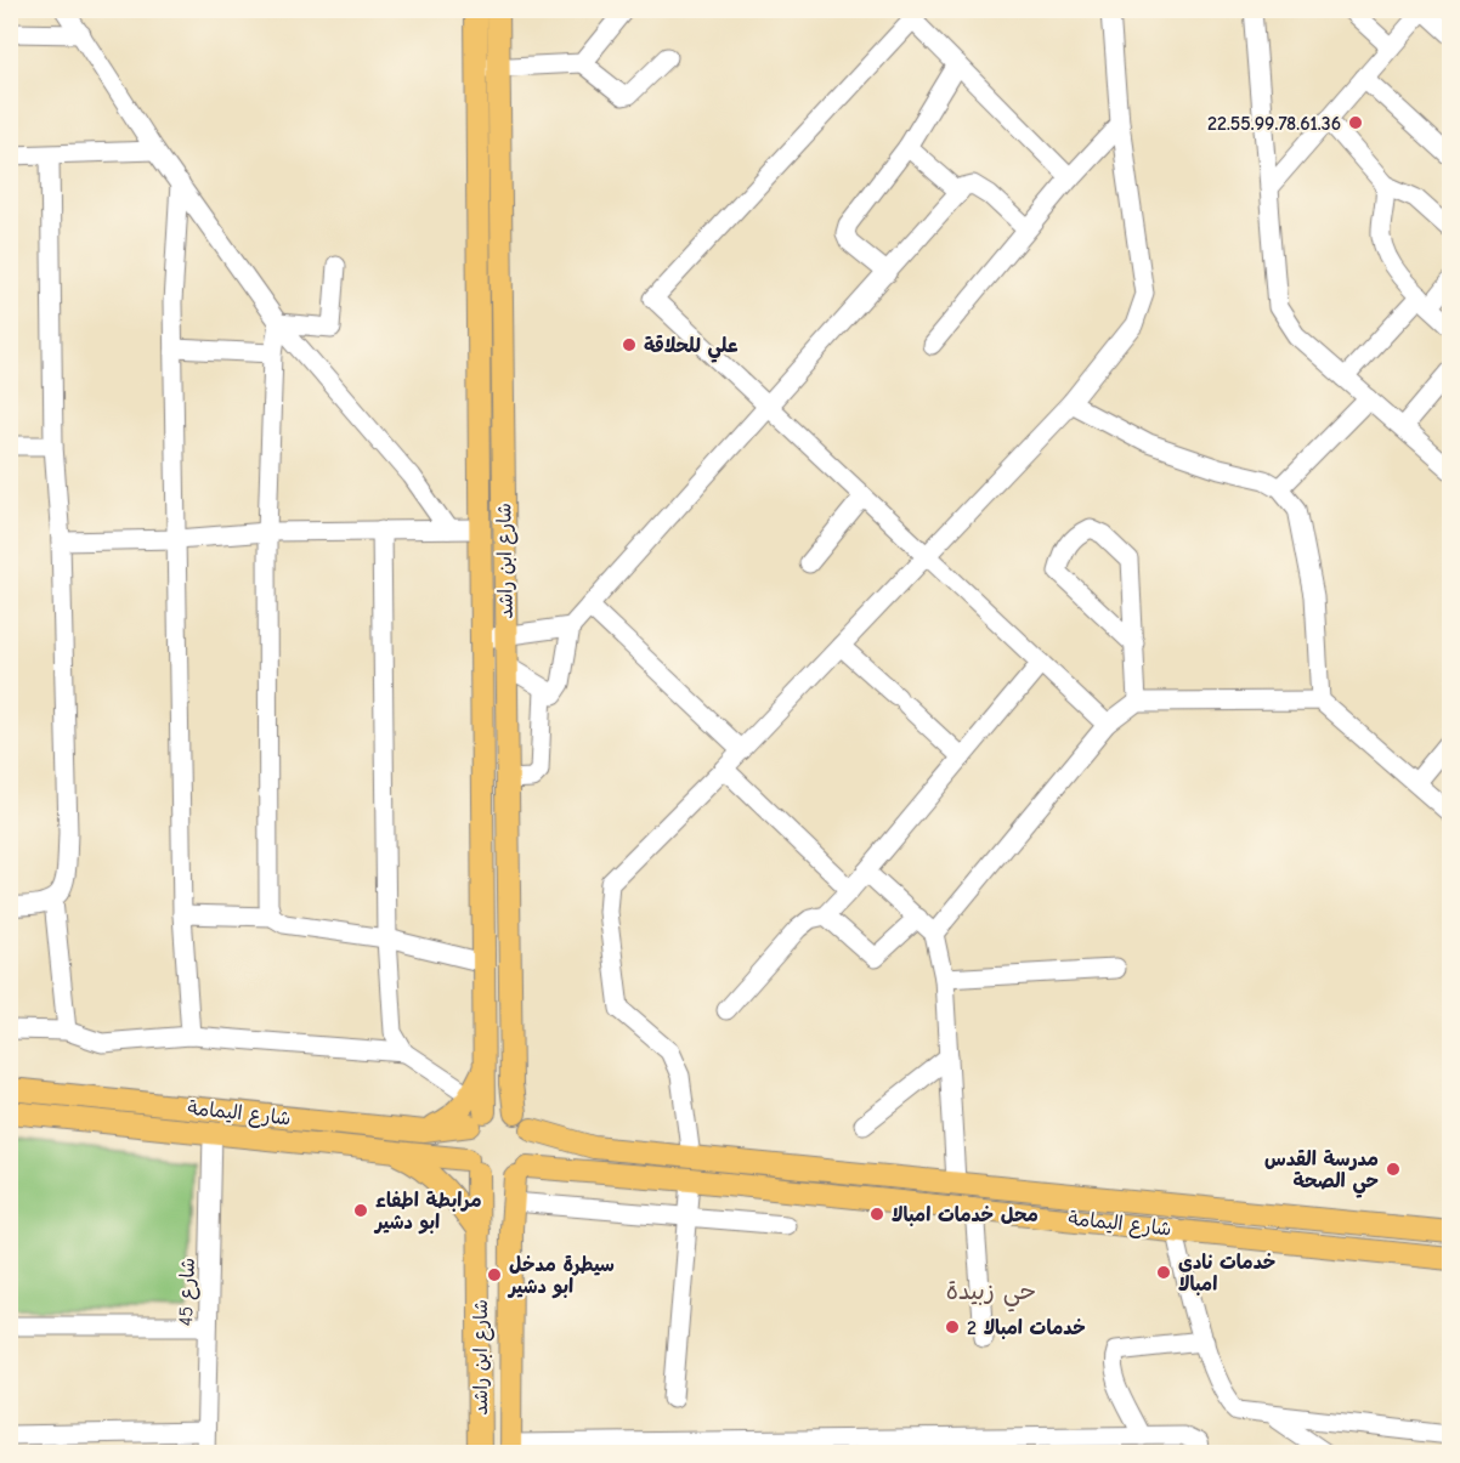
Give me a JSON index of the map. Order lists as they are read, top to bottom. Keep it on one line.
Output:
{"streets":{"main road":["شارع ابن راشد","شارع اليمامة"],"street":["شارع 45"]},"crossings":[["شارع ابن راشد","شارع اليمامة"],["شارع اليمامة","شارع 45"]],"districts":["حي زبيدة"],"places":["22.55.99.78.61.36","علي للحلاقة","مدرسة القدس حي الصحة","مرابطة اطفاء ابو دشير","محل خدمات امبالا","خدمات نادي امبالا","سيطرة مدخل ابو دشير","خدمات امبالا 2"]}
